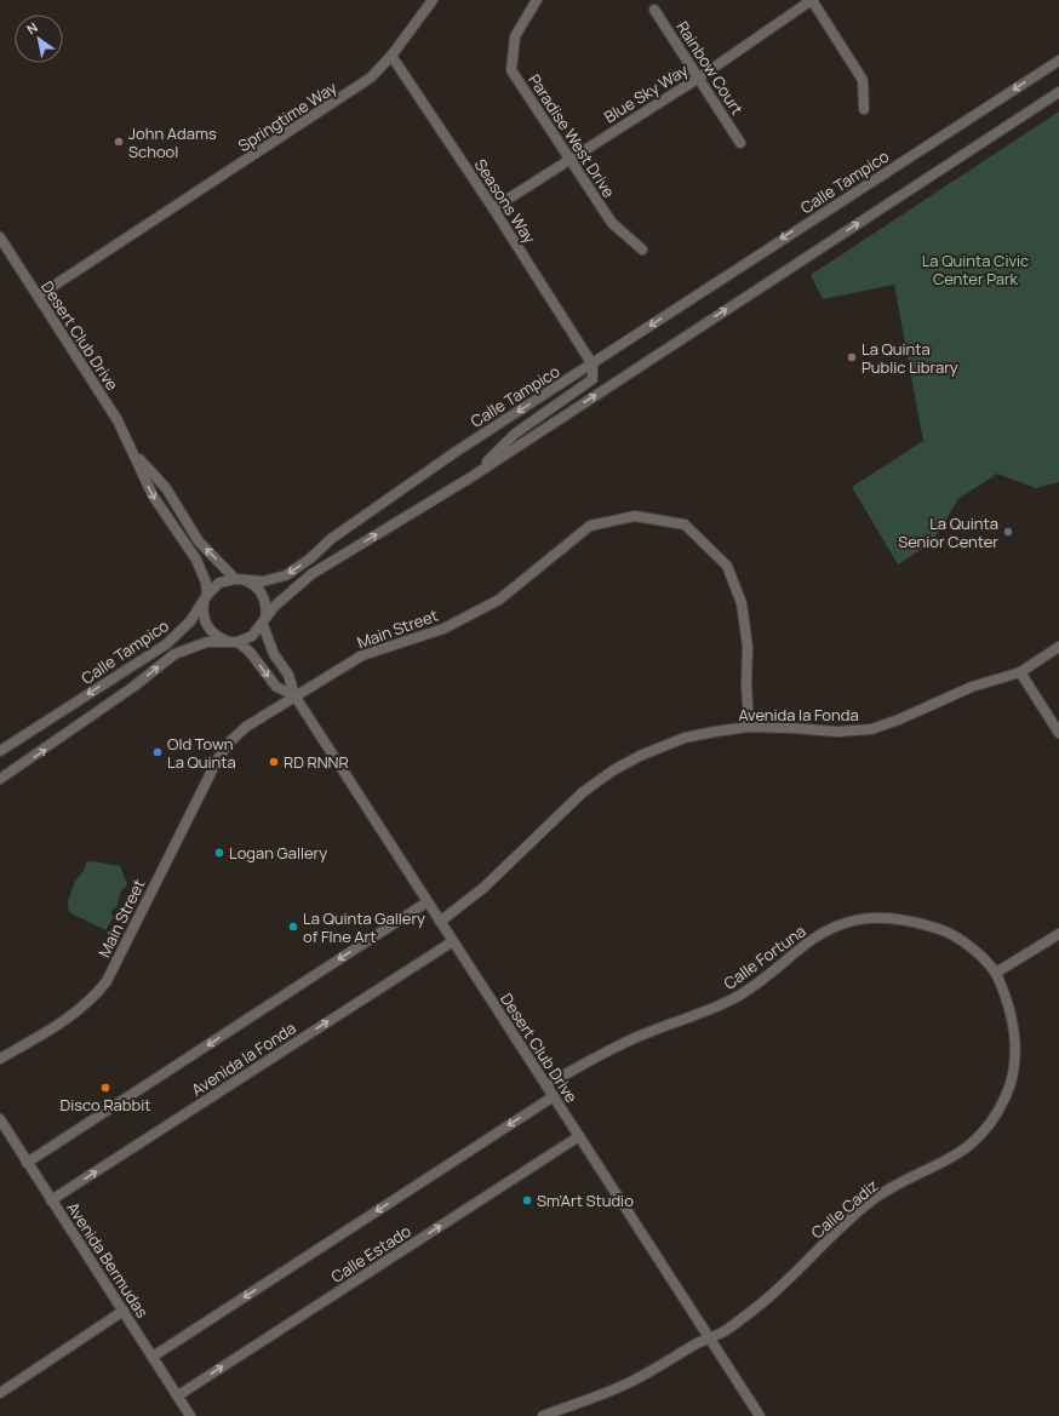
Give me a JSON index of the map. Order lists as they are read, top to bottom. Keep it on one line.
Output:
{"streets":{"street":["Rainbow Court","Blue Sky Way","Springtime Way","Paradise West Drive","Calle Tampico","Seasons Way","Desert Club Drive","Main Street","Avenida la Fonda","Calle Fortuna","Calle Cadiz","Calle Estado","Avenida Bermudas"]},"crossings":[["Rainbow Court","Blue Sky Way"],["Blue Sky Way","Paradise West Drive"],["Blue Sky Way","Seasons Way"],["Springtime Way","Seasons Way"],["Springtime Way","Desert Club Drive"],["Calle Tampico","Seasons Way"],["Calle Tampico","Desert Club Drive"],["Desert Club Drive","Main Street"],["Desert Club Drive","Avenida la Fonda"],["Desert Club Drive","Calle Fortuna"],["Desert Club Drive","Calle Cadiz"],["Desert Club Drive","Calle Estado"],["Main Street","Avenida la Fonda"],["Avenida la Fonda","Avenida Bermudas"],["Calle Fortuna","Calle Cadiz"],["Calle Estado","Avenida Bermudas"]],"parks":["La Quinta Civic Center Park"],"places":["John Adams School","La Quinta Public Library","La Quinta Senior Center","Old Town La Quinta","RD RNNR","Logan Gallery","La Quinta Gallery of FIne Art","Disco Rabbit","Sm'Art Studio"],"north":"top left"}
